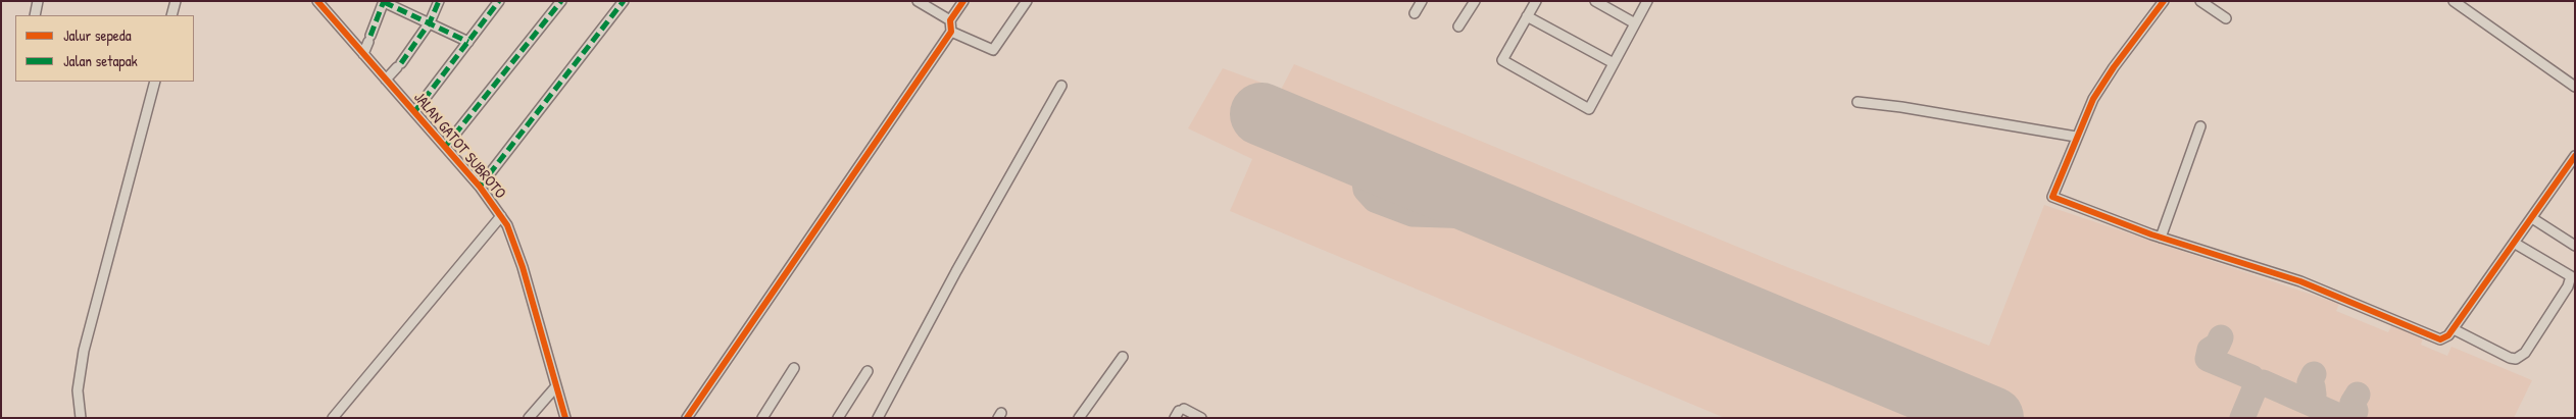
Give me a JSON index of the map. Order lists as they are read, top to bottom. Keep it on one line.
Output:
{"streets":{"street":["JALAN GATOT SUBROTO"]},"legend":["Jalur sepeda","Jalan setapak"]}
